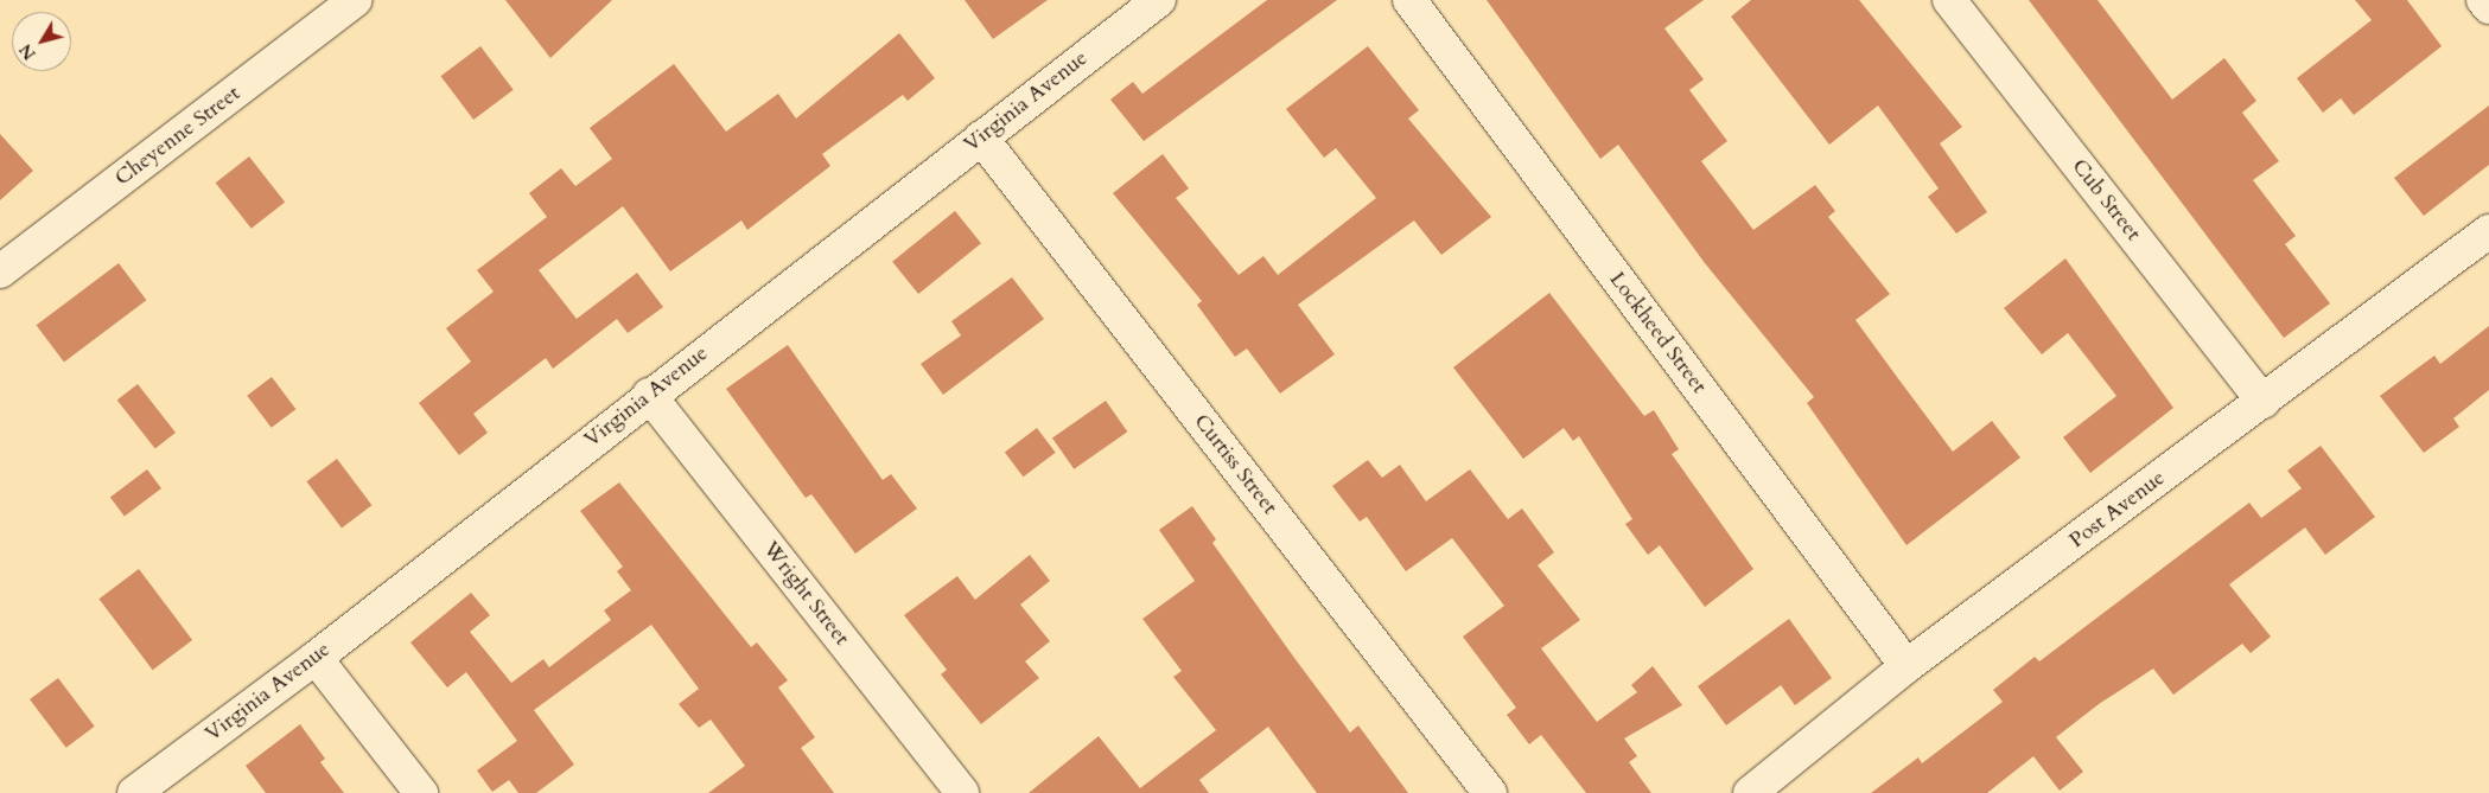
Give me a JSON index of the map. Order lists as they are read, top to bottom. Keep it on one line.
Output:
{"streets":{"street":["Virginia Avenue","Cheyenne Street","Cub Street","Lockheed Street","Curtiss Street","Post Avenue","Wright Street"]},"crossings":[["Virginia Avenue","Curtiss Street"],["Virginia Avenue","Wright Street"],["Cub Street","Post Avenue"],["Lockheed Street","Post Avenue"]],"north":"bottom left"}
